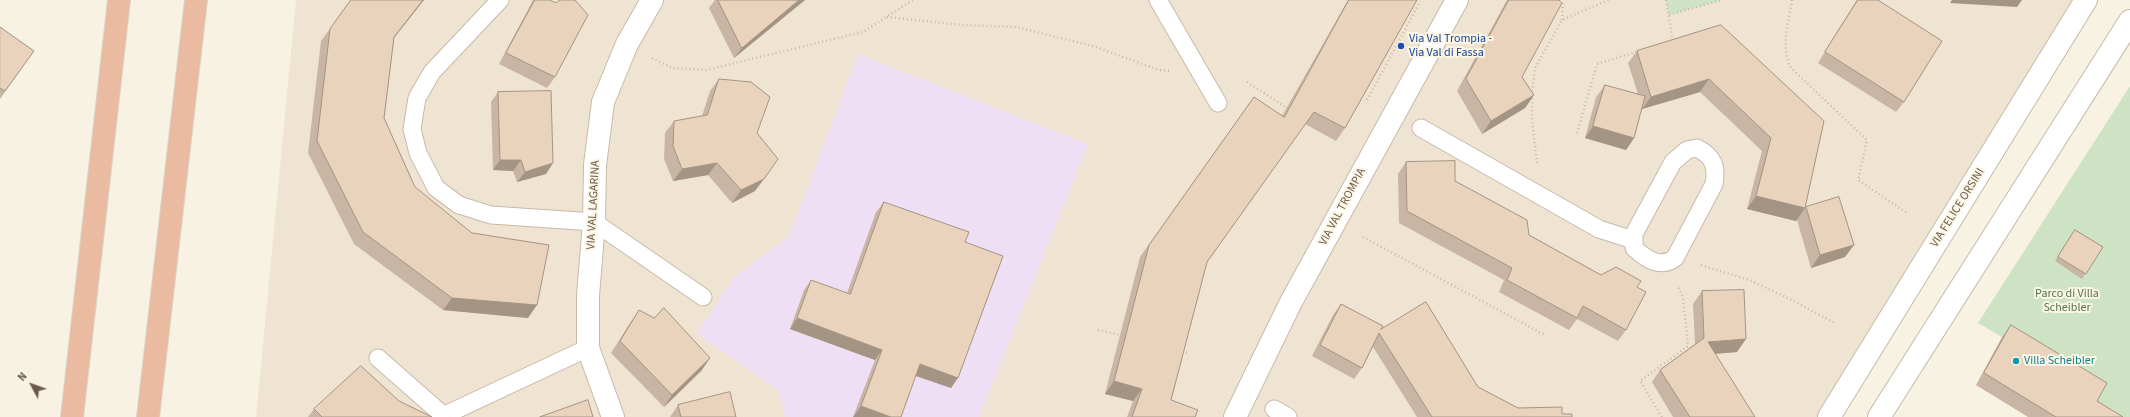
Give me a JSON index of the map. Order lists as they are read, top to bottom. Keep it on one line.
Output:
{"streets":{"street":["VIA VAL LAGARINA","VIA VAL TROMPIA","VIA FELICE ORSINI"]},"parks":["Parco di Villa Scheibler"],"places":["Via Val Trompia - Via Val di Fassa","Villa Scheibler"],"north":"top left"}
